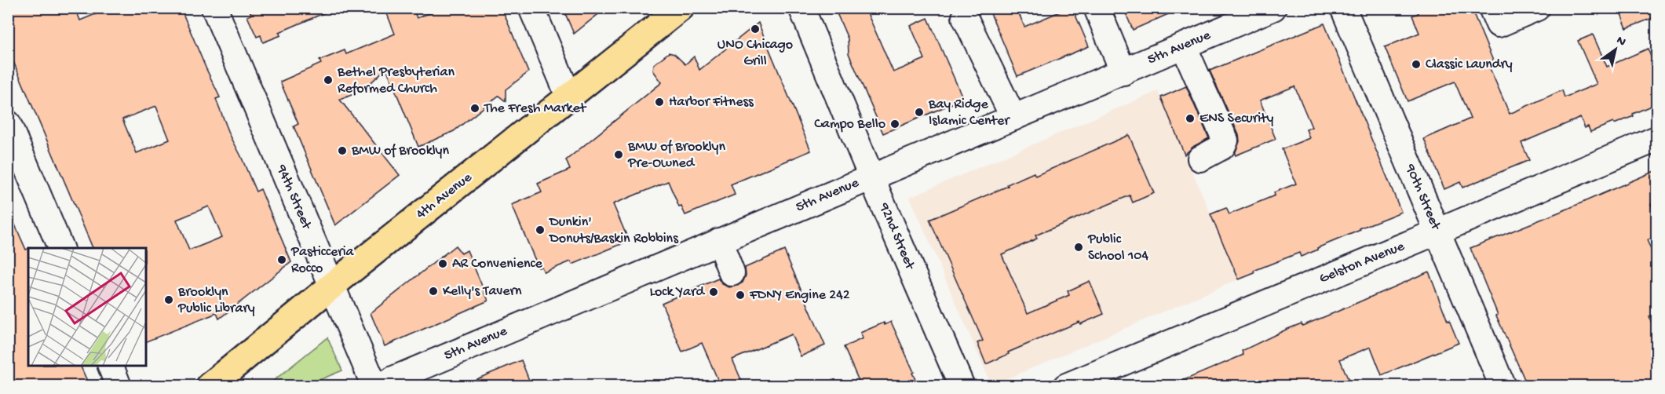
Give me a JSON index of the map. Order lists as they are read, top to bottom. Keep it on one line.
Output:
{"streets":{"main road":["4th Avenue"],"street":["5th Avenue","94th Street","90th Street","92nd Street","Gelston Avenue"]},"crossings":[["5th Avenue","92nd Street"],["4th Avenue","94th Street"],["90th Street","Gelston Avenue"]],"places":["UNO Chicago Grill","Classic Laundry","Bethel Presbyterian Reformed Church","Harbor Fitness","The Fresh Market","Bay Ridge Islamic Center","ENS Security","Campo Bello","BMW of Brooklyn","BMW of Brooklyn Pre-Owned","Dunkin' Donuts/Baskin Robbins","Public School 104","Pasticceria Rocco","AR Convenience","Kelly's Tavern","Lock Yard","FDNY Engine 242","Brooklyn Public Library"],"north":"top right"}
